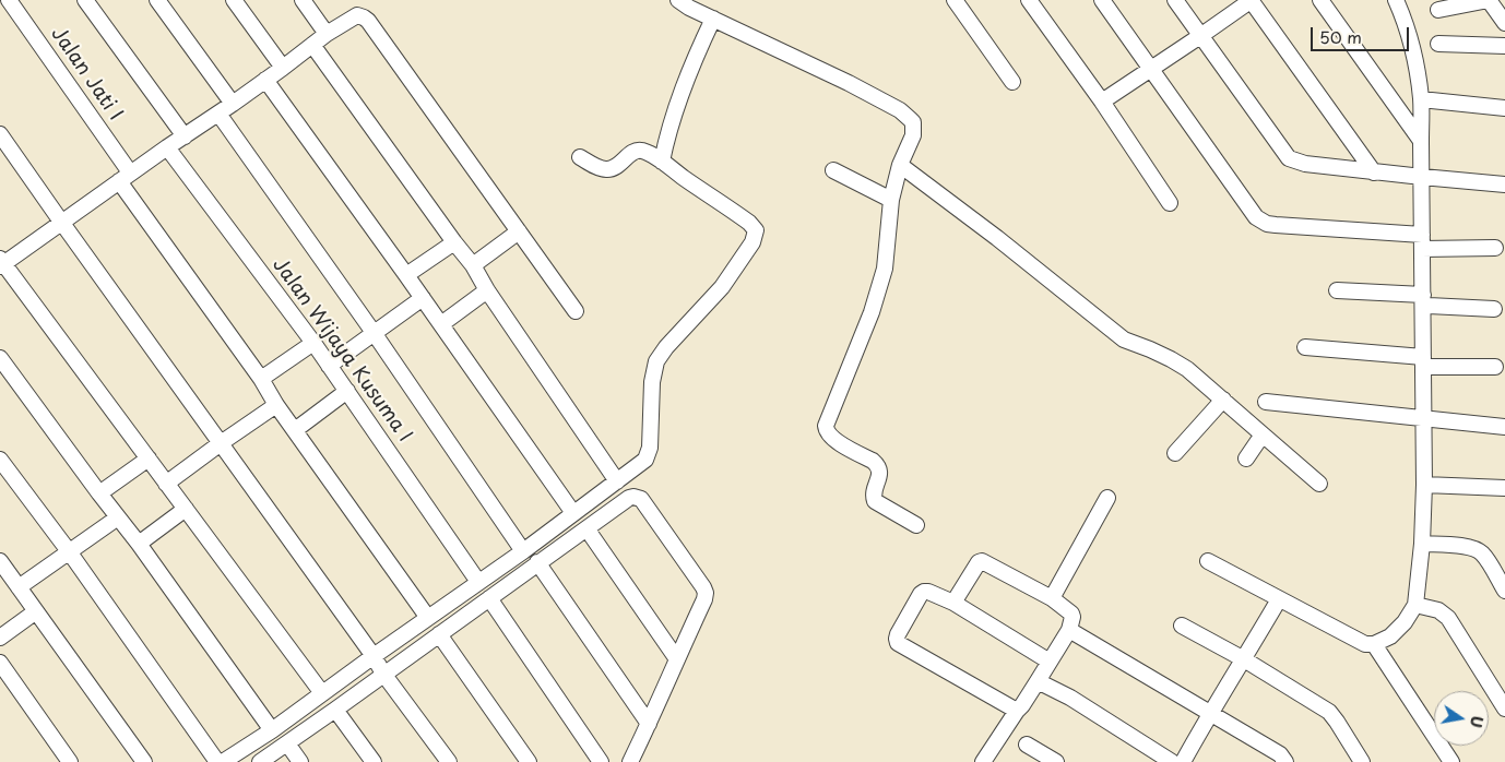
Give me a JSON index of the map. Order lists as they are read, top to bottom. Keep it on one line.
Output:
{"streets":{"street":["Jalan Jati I","Jalan Wijaya Kusuma I"]},"scale_bar":"50 m","north":"right"}
